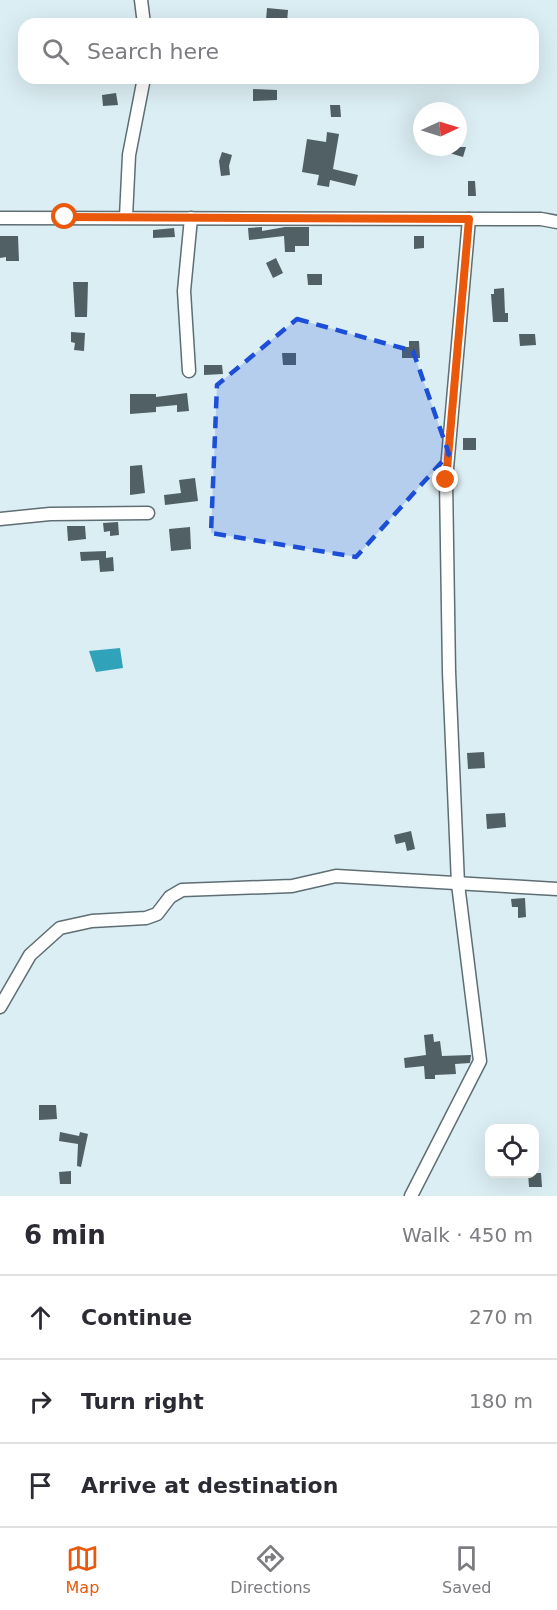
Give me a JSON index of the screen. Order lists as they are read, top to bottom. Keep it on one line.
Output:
{"north":"right","page":{"search":"Search here","heading":["6 min","Walk · 450 m"],"list":[["Continue","270 m"],["Turn right","180 m"],"Arrive at destination"],"nav":["Map","Directions","Saved"]}}
